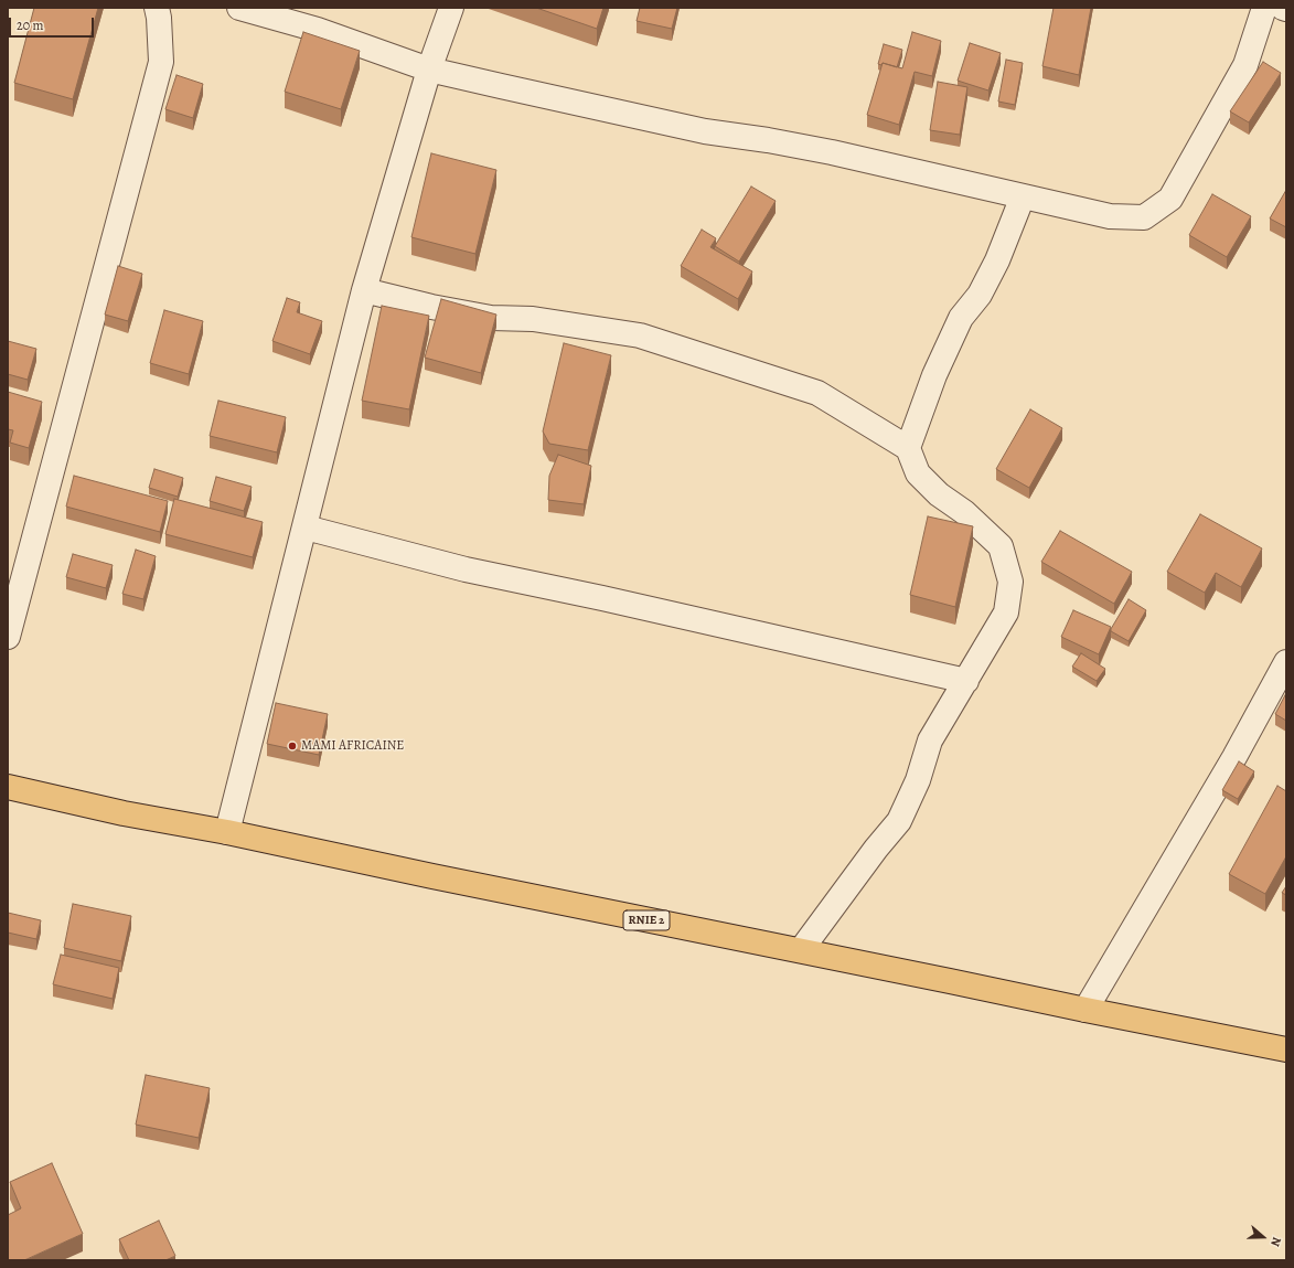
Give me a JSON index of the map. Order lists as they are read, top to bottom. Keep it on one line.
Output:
{"streets":{"main road":["RNIE 2"]},"places":["MAMI AFRICAINE"],"scale_bar":"20 m","north":"right"}
